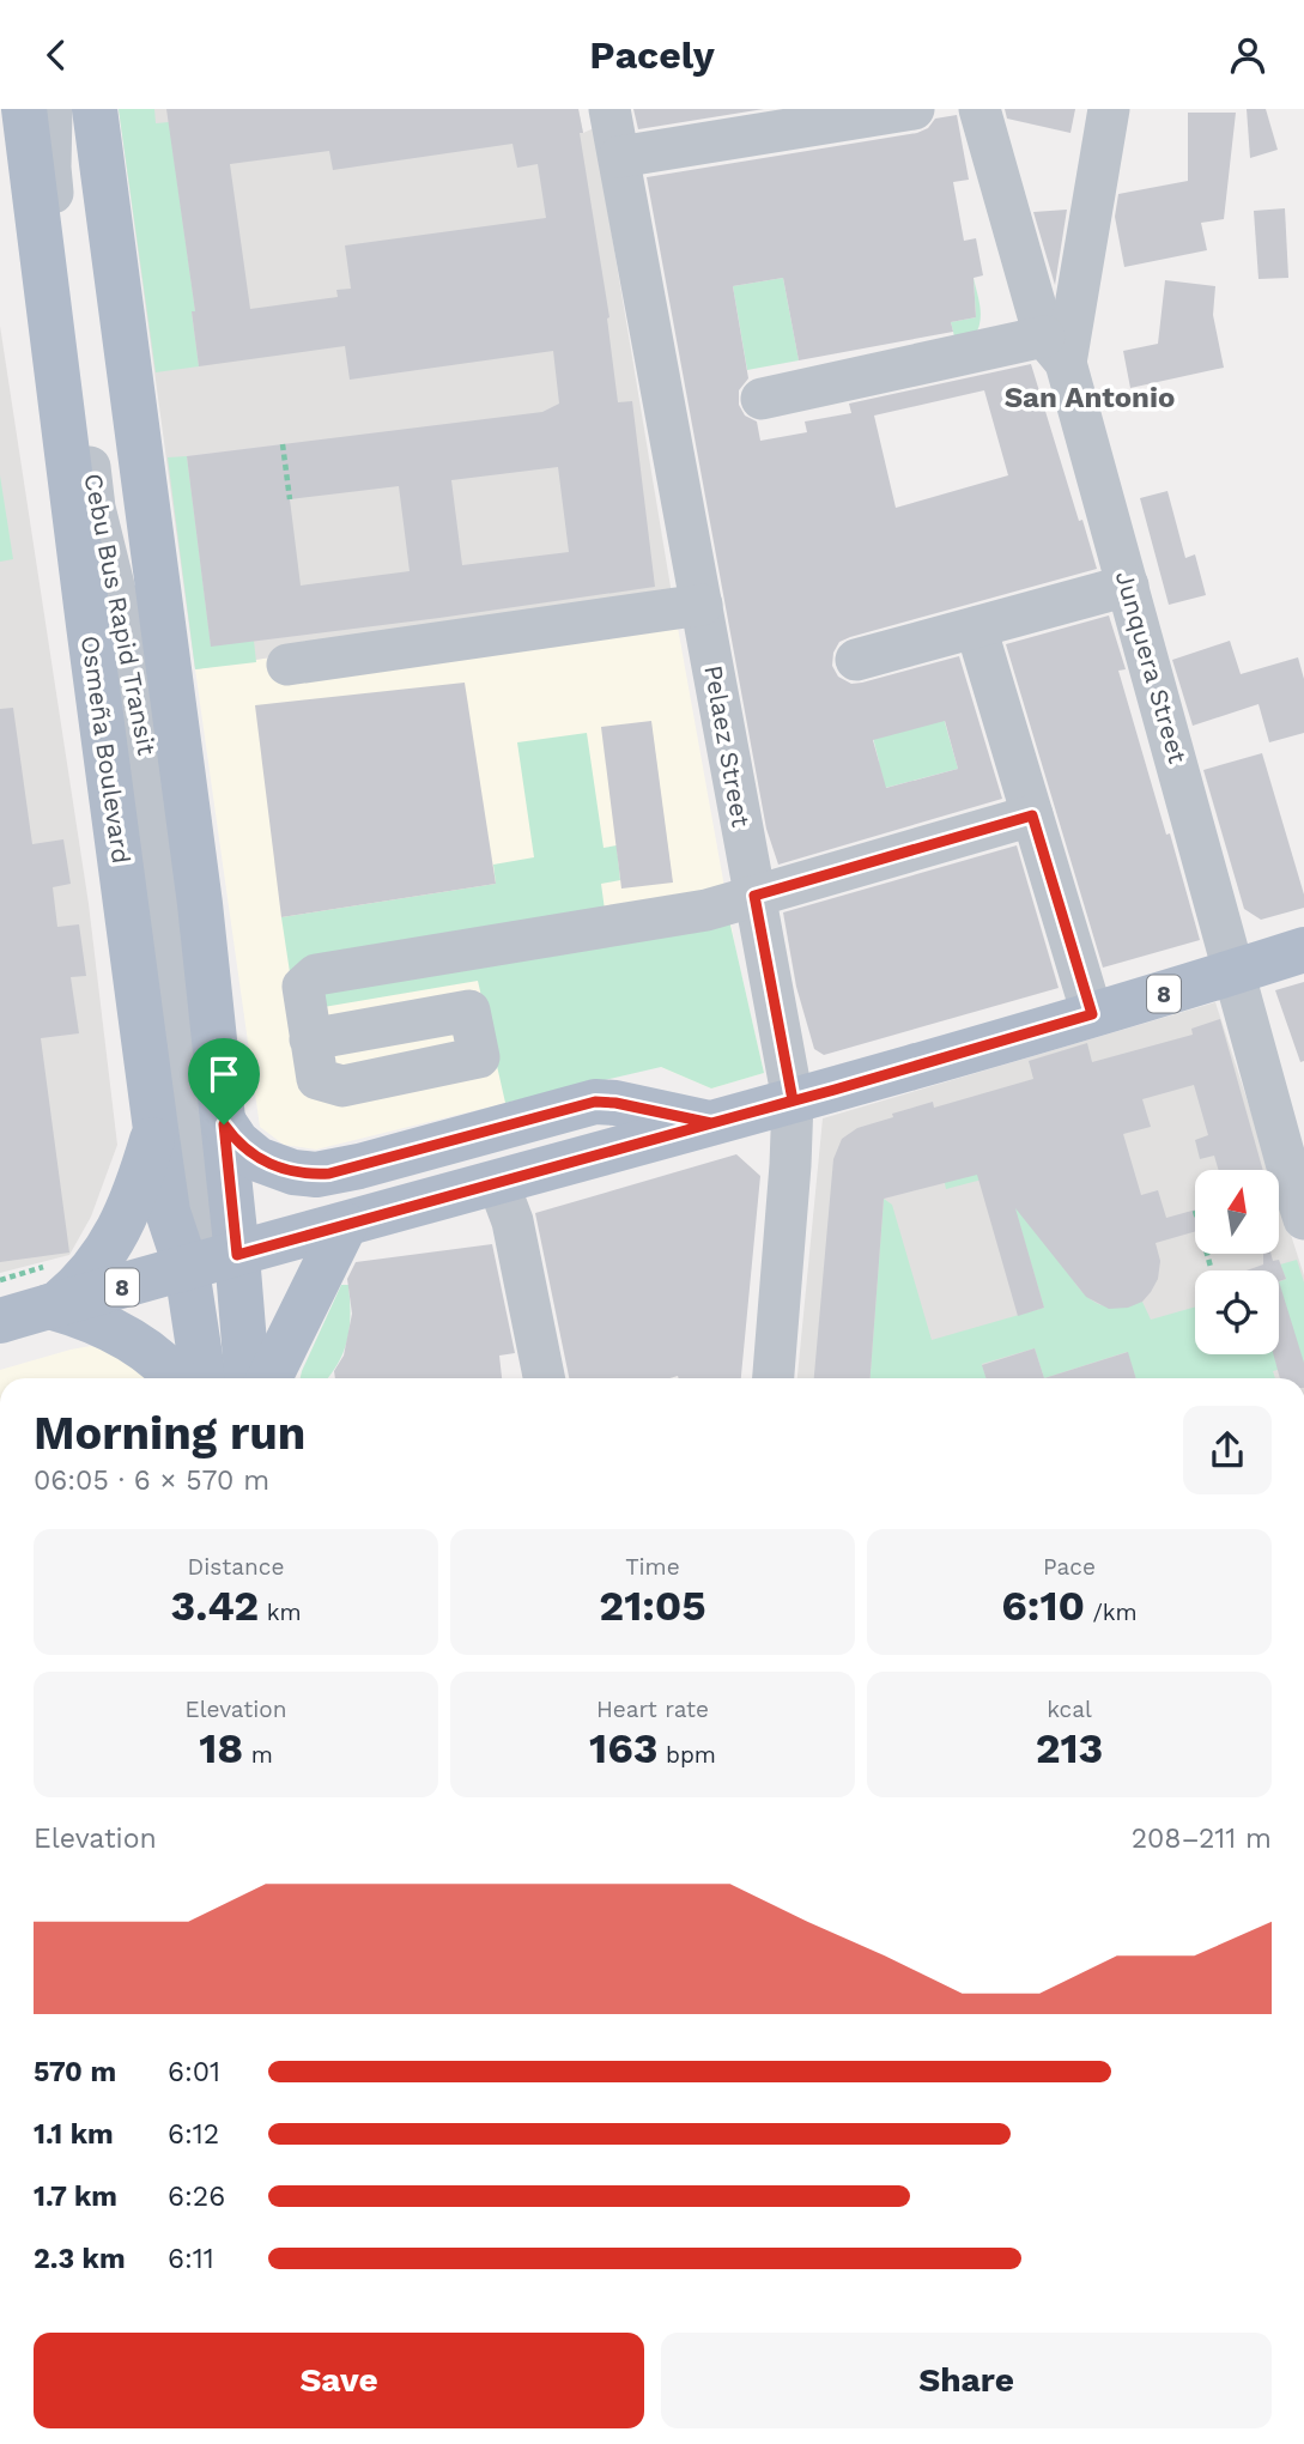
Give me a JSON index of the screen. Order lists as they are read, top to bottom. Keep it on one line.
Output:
{"streets":{"main road":["Osmeña Boulevard","8"],"street":["Cebu Bus Rapid Transit","Junquera Street","Pelaez Street"]},"crossings":[["Cebu Bus Rapid Transit","Osmeña Boulevard"],["Cebu Bus Rapid Transit","8"],["Junquera Street","8"],["Pelaez Street","8"],["Osmeña Boulevard","8"]],"districts":["San Antonio"],"north":"top","page":{"header":"Pacely","heading":["Morning run","06:05 · 6 × 570 m"],"stats":[["Distance","3.42 km"],["Time","21:05"],["Pace","6:10 /km"],["Elevation","18 m"],["Heart rate","163 bpm"],["kcal","213"]],"chart":["Elevation","208–211 m"],"list":[{"name":"570 m","note":"6:01"},{"name":"1.1 km","note":"6:12"},{"name":"1.7 km","note":"6:26"},{"name":"2.3 km","note":"6:11"}],"buttons":["Save","Share"]}}
